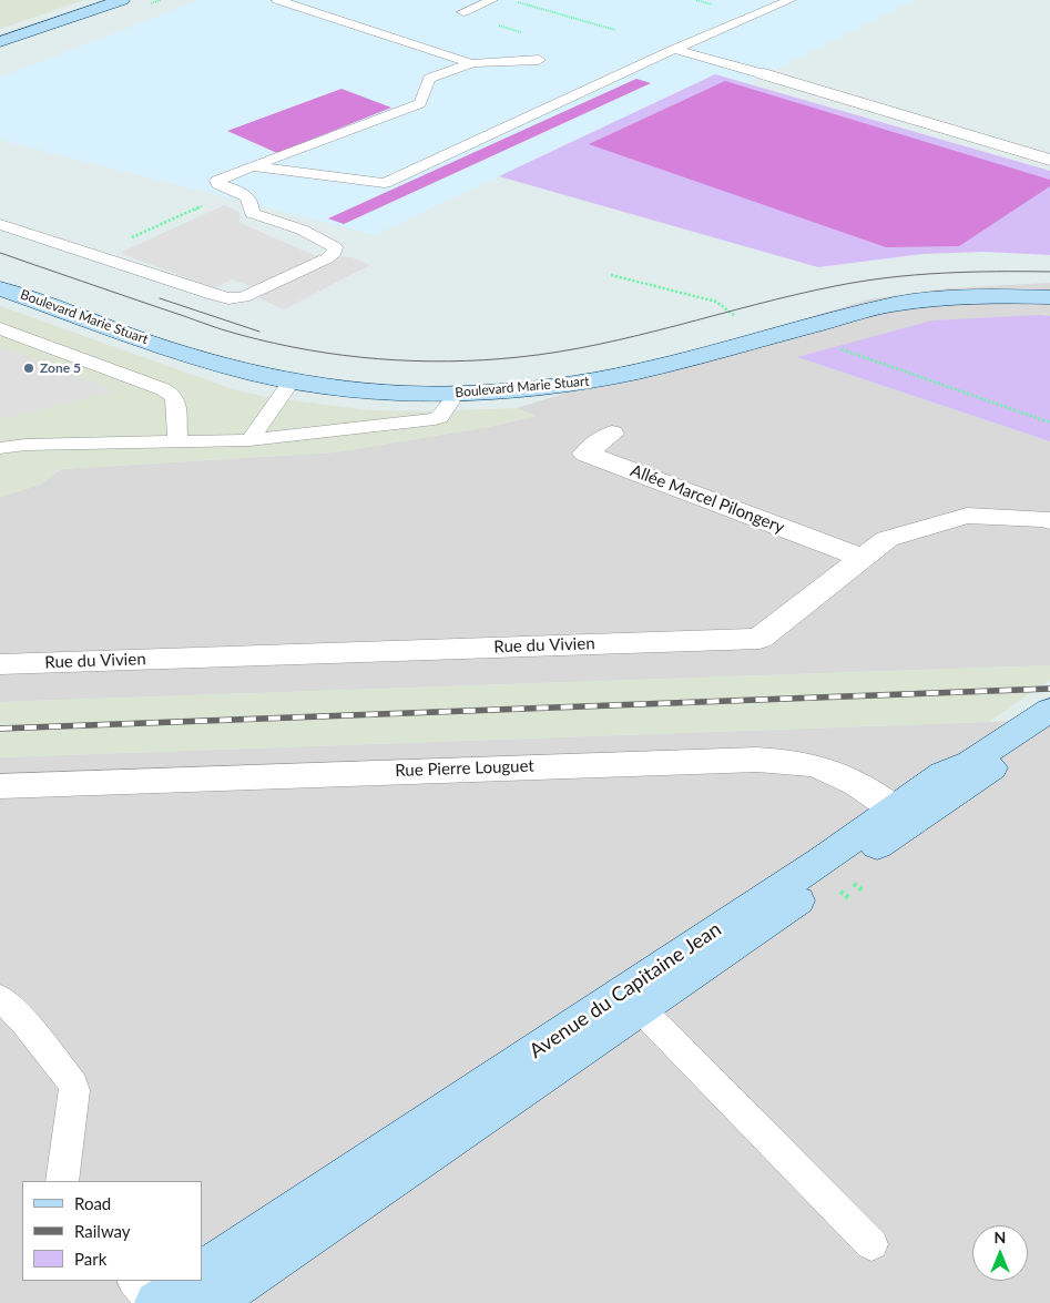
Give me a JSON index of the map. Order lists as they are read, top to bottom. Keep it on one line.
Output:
{"streets":{"main road":["Boulevard Marie Stuart","Avenue du Capitaine Jean"],"street":["Allée Marcel Pilongery","Rue du Vivien","Rue Pierre Louguet"]},"crossings":[["Allée Marcel Pilongery","Rue du Vivien"],["Rue Pierre Louguet","Avenue du Capitaine Jean"]],"places":["Zone 5"],"legend":["Road","Railway","Park"],"north":"top"}
